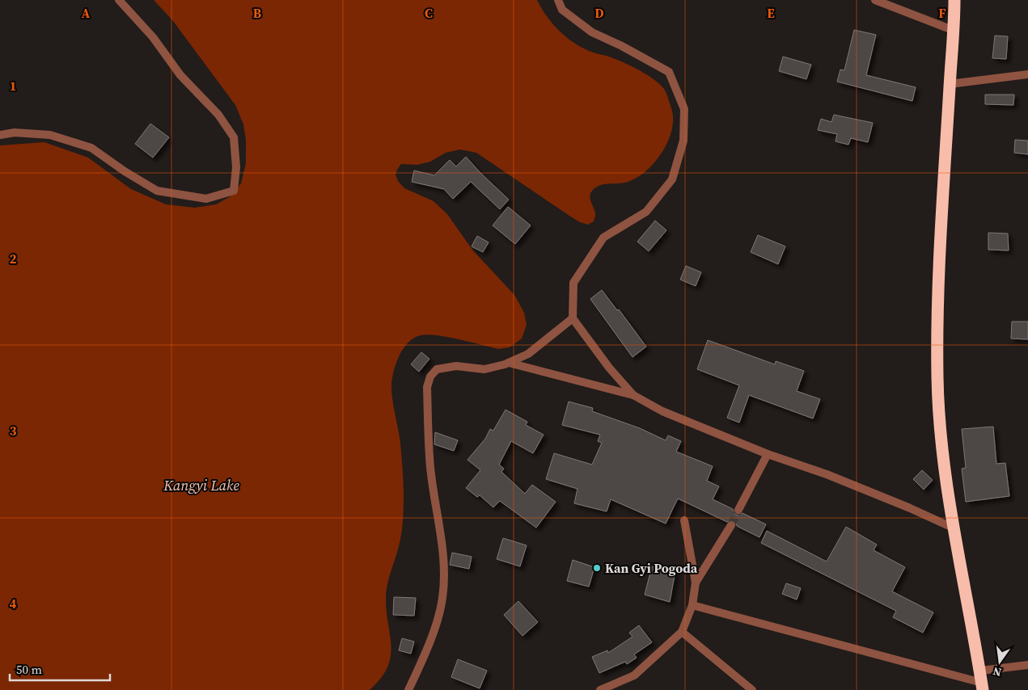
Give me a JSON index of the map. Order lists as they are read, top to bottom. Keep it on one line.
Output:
{"water":["Kangyi Lake"],"places":["Kan Gyi Pogoda"],"scale_bar":"50 m","north":"bottom","grid":{"columns":["A","B","C","D","E","F"],"rows":["1","2","3","4"]}}
